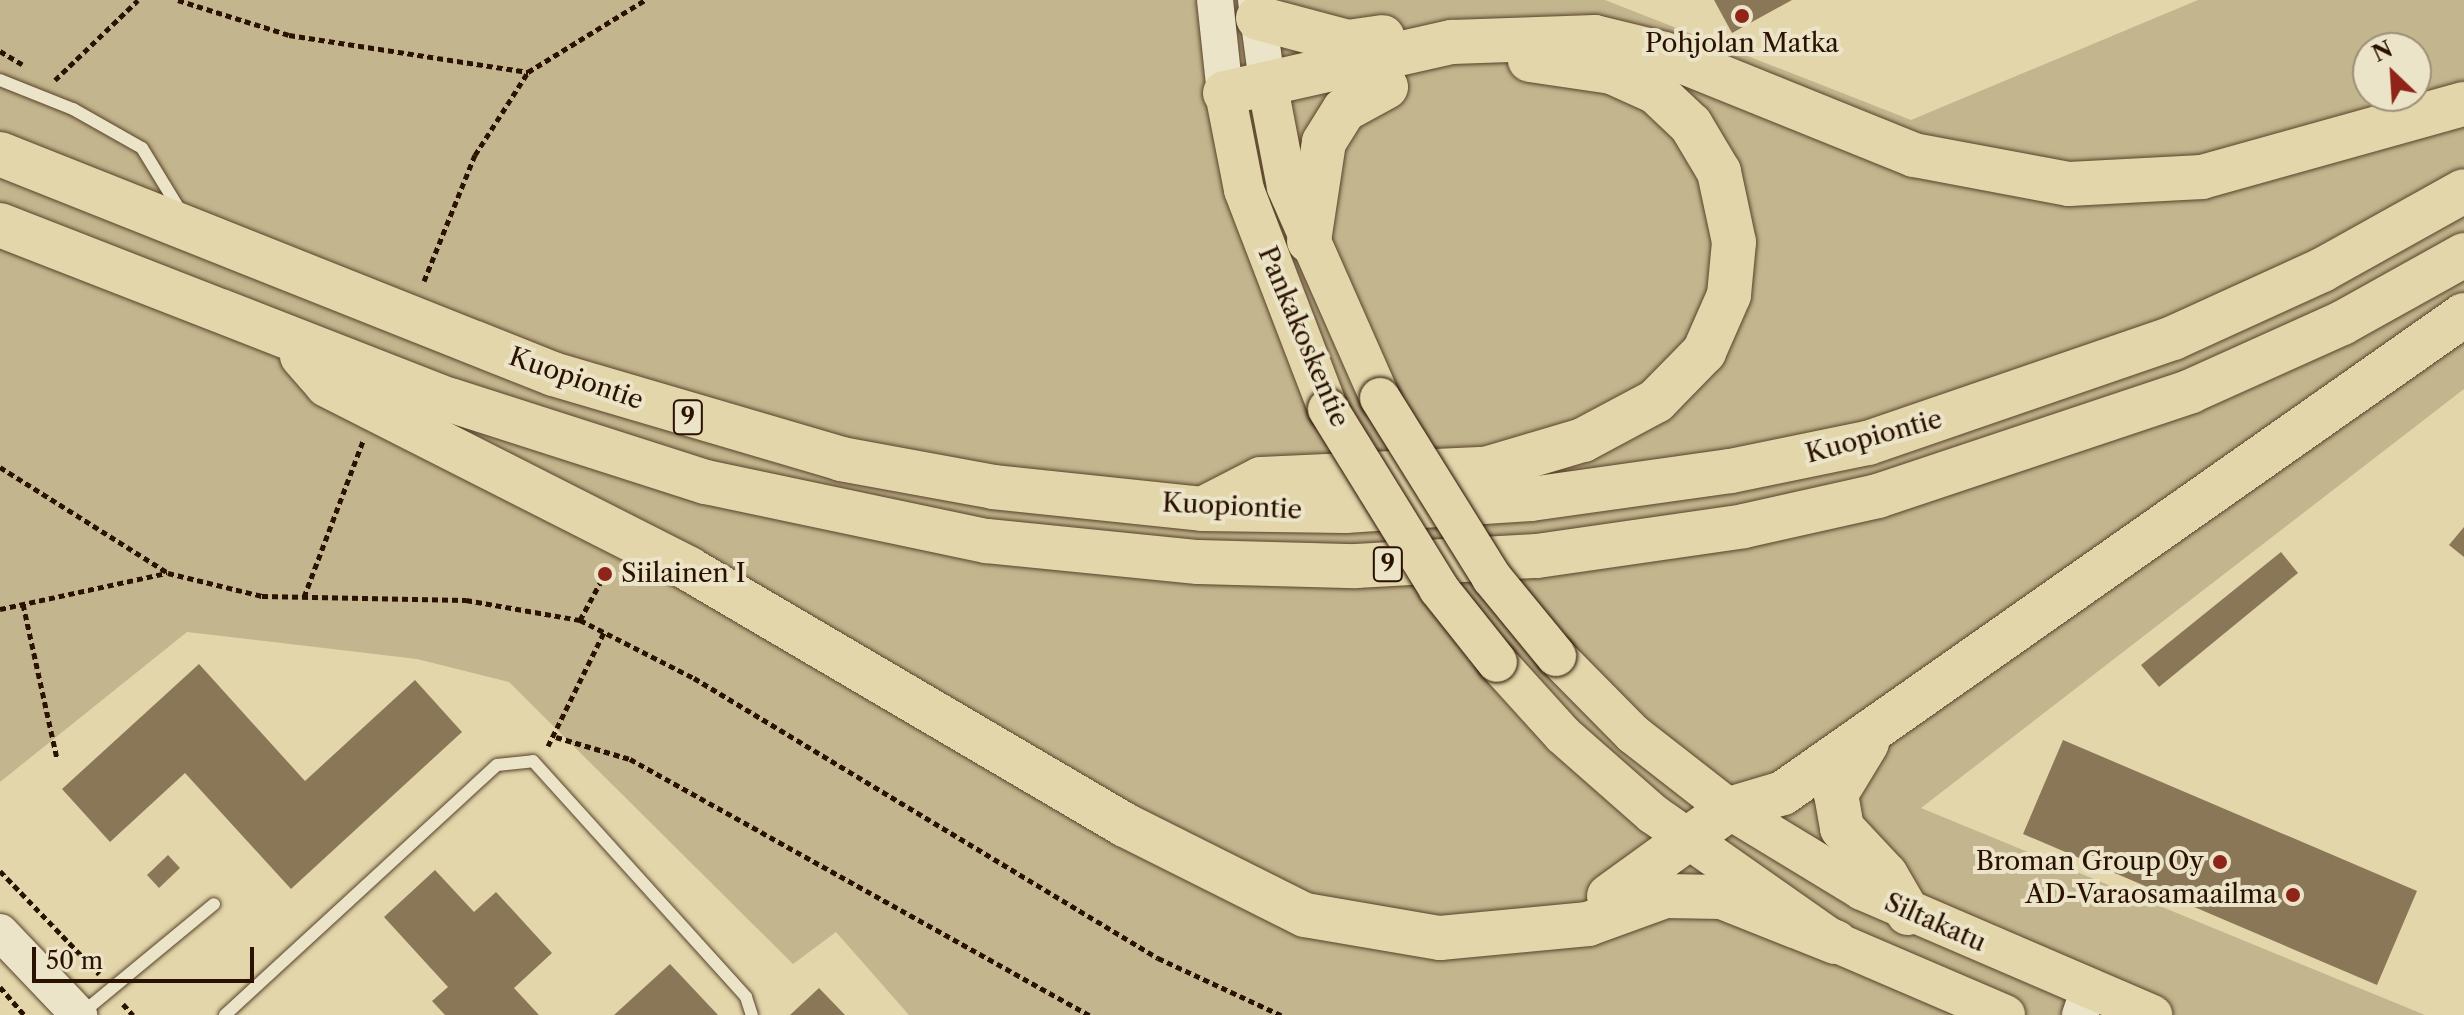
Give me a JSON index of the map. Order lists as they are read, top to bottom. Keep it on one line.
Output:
{"streets":{"highway":["Kuopiontie","9"],"main road":["Pankakoskentie","Siltakatu"]},"crossings":[["Pankakoskentie","Siltakatu"]],"places":["Pohjolan Matka","Siilainen I","Broman Group Oy","AD-Varaosamaailma"],"scale_bar":"50 m","north":"top left"}
